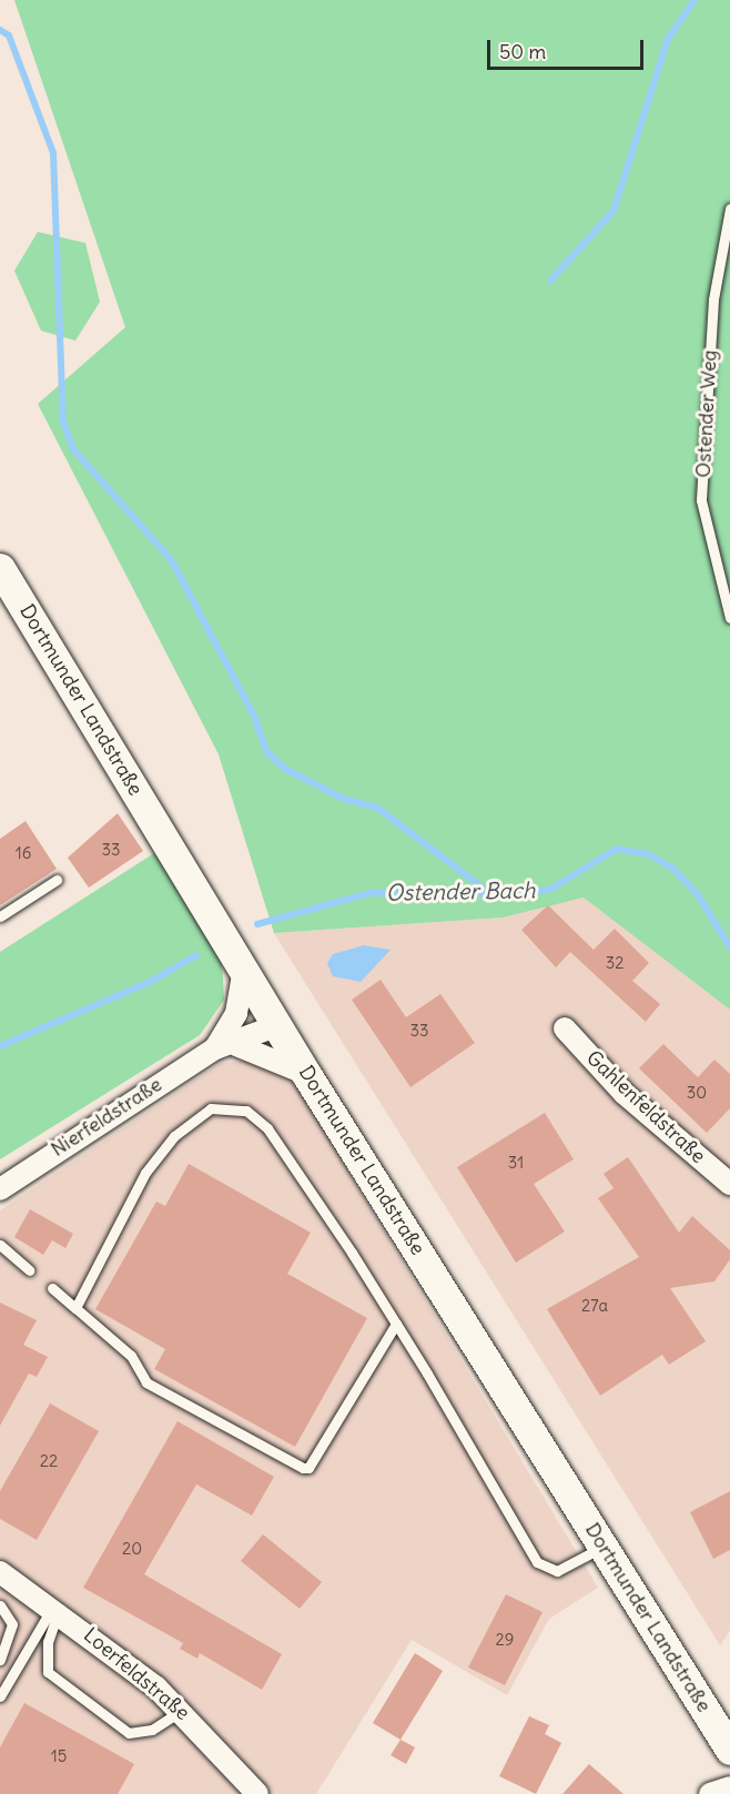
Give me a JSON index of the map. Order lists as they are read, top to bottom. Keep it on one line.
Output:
{"streets":{"main road":["Dortmunder Landstraße"],"street":["Gahlenfeldstraße","Nierfeldstraße","Loerfeldstraße"],"lane":["Ostender Weg"]},"crossings":[["Dortmunder Landstraße","Nierfeldstraße"]],"water":["Ostender Bach"],"house_numbers":["33","16","32","33","30","31","27a","22","20","29","15"],"scale_bar":"50 m"}
